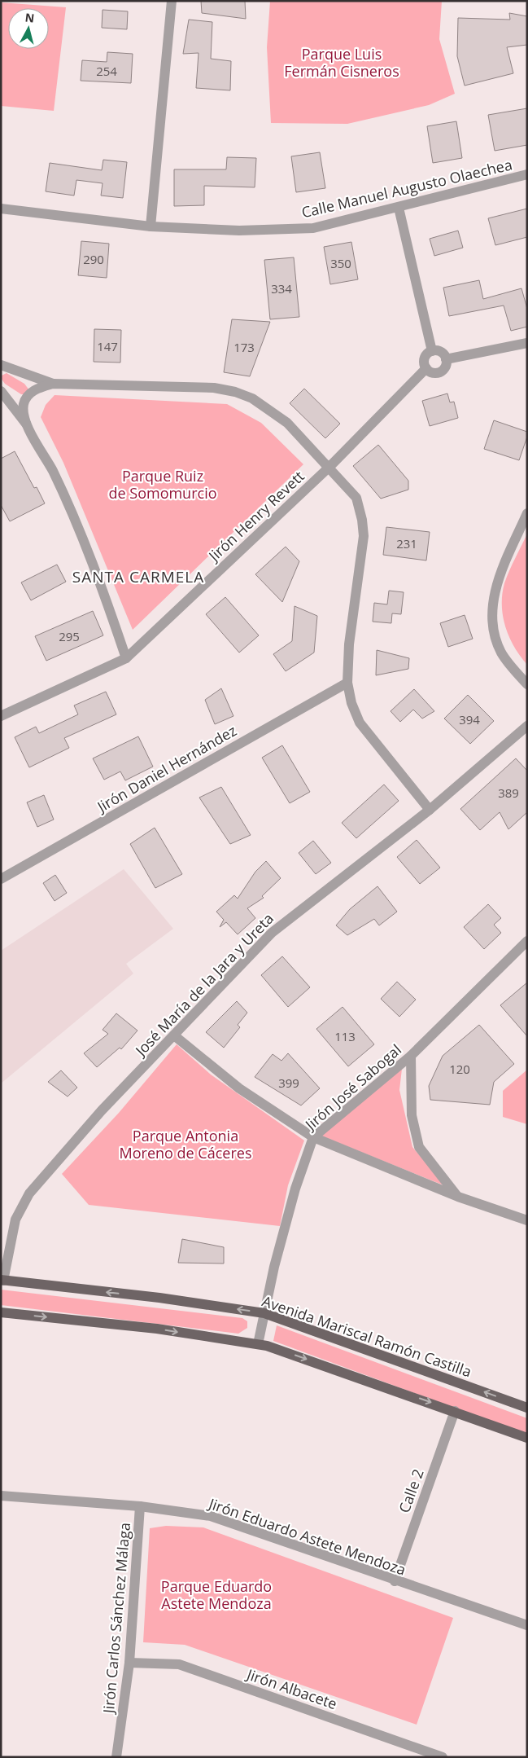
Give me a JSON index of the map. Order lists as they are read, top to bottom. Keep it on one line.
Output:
{"streets":{"main road":["Avenida Mariscal Ramón Castilla"],"street":["Calle Manuel Augusto Olaechea","Jirón Henry Revett","Jirón Daniel Hernández","José María de la Jara y Ureta","Jirón José Sabogal","Calle 2","Jirón Eduardo Astete Mendoza","Jirón Carlos Sánchez Málaga","Jirón Albacete"]},"crossings":[["José María de la Jara y Ureta","Avenida Mariscal Ramón Castilla"],["Jirón José Sabogal","Avenida Mariscal Ramón Castilla"],["Calle 2","Jirón Eduardo Astete Mendoza"],["Jirón Eduardo Astete Mendoza","Jirón Carlos Sánchez Málaga"],["Jirón Carlos Sánchez Málaga","Jirón Albacete"]],"districts":["SANTA CARMELA"],"parks":["Parque Luis Fermán Cisneros","Parque Ruiz de Somomurcio","Parque Antonia Moreno de Cáceres","Parque Eduardo Astete Mendoza"],"house_numbers":["254","290","350","334","147","173","231","295","394","389","113","120","399"],"north":"top"}
